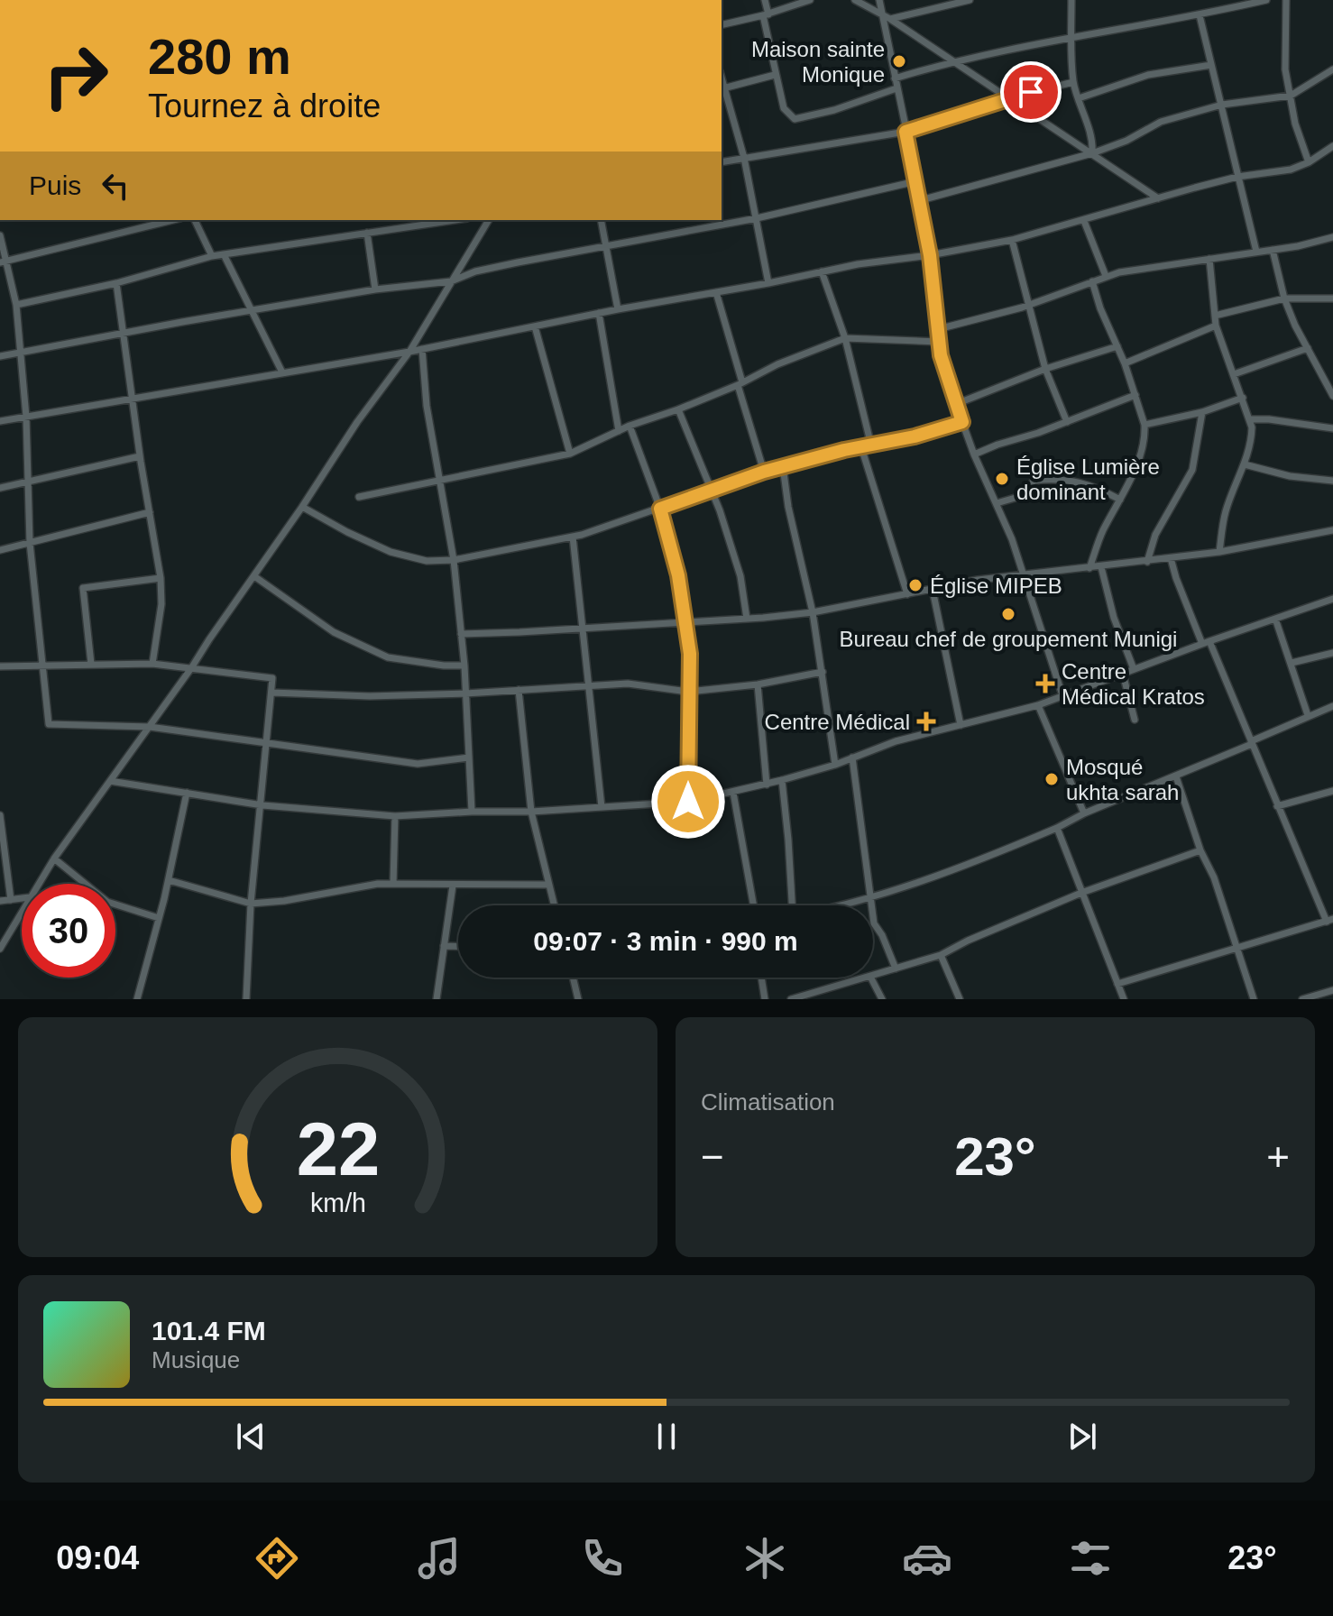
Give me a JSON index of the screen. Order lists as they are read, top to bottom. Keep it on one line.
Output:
{"places":{"other":["Maison sainte Monique","Église Lumière dominant","Église MIPEB","Bureau chef de groupement Munigi","Mosqué ukhta sarah"],"health":["Centre Médical Kratos","Centre Médical"]},"page":{"turn":["280 m","Tournez à droite"],"then":"Puis","limit":"30","trip":"09:07 · 3 min · 990 m","tile":"Climatisation","heat":["−","23°","+"],"song":["101.4 FM","Musique"],"tabs":["09:04","23°"],"gauge":["22","km/h"]}}
